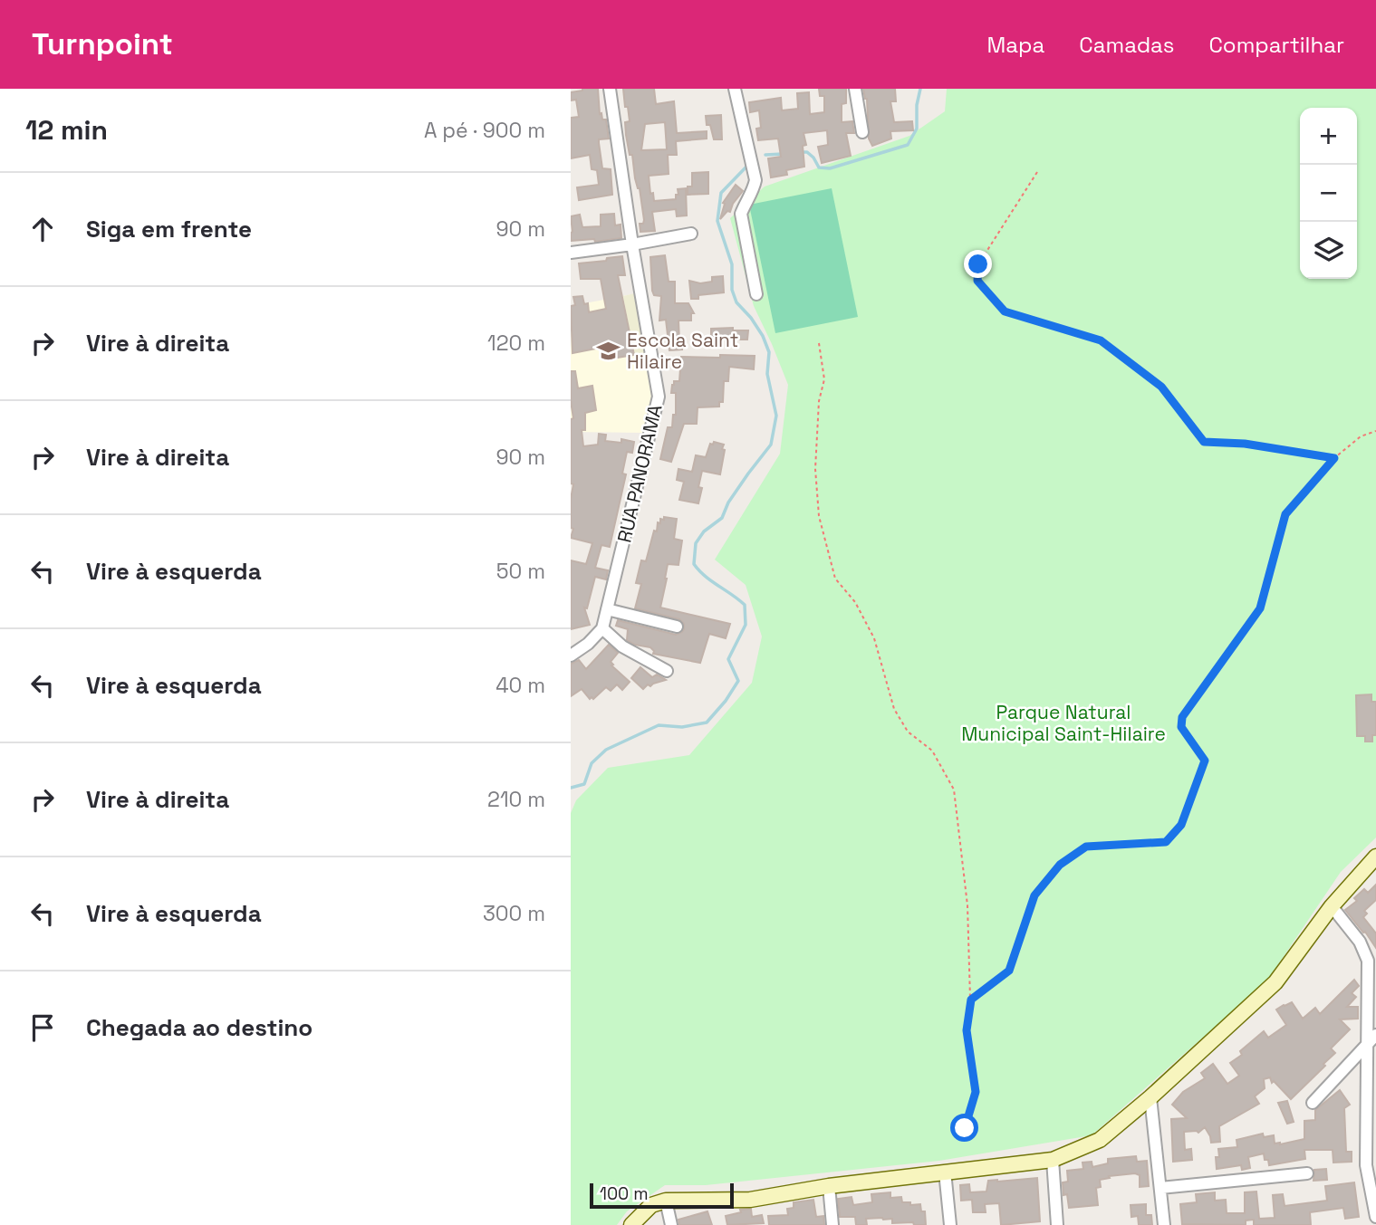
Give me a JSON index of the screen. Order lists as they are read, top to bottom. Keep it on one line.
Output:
{"streets":{"street":["RUA PANORAMA"]},"parks":["Parque Natural Municipal Saint-Hilaire"],"places":{"school or university":["Escola Saint Hilaire"]},"scale_bar":"100 m","page":{"header":"Turnpoint","nav":["Mapa","Camadas","Compartilhar"],"heading":["12 min","A pé · 900 m"],"map_buttons":["+","−"],"list":[["Siga em frente","90 m"],["Vire à direita","120 m"],["Vire à direita","90 m"],["Vire à esquerda","50 m"],["Vire à esquerda","40 m"],["Vire à direita","210 m"],["Vire à esquerda","300 m"],"Chegada ao destino"],"scale":"100 m"}}
